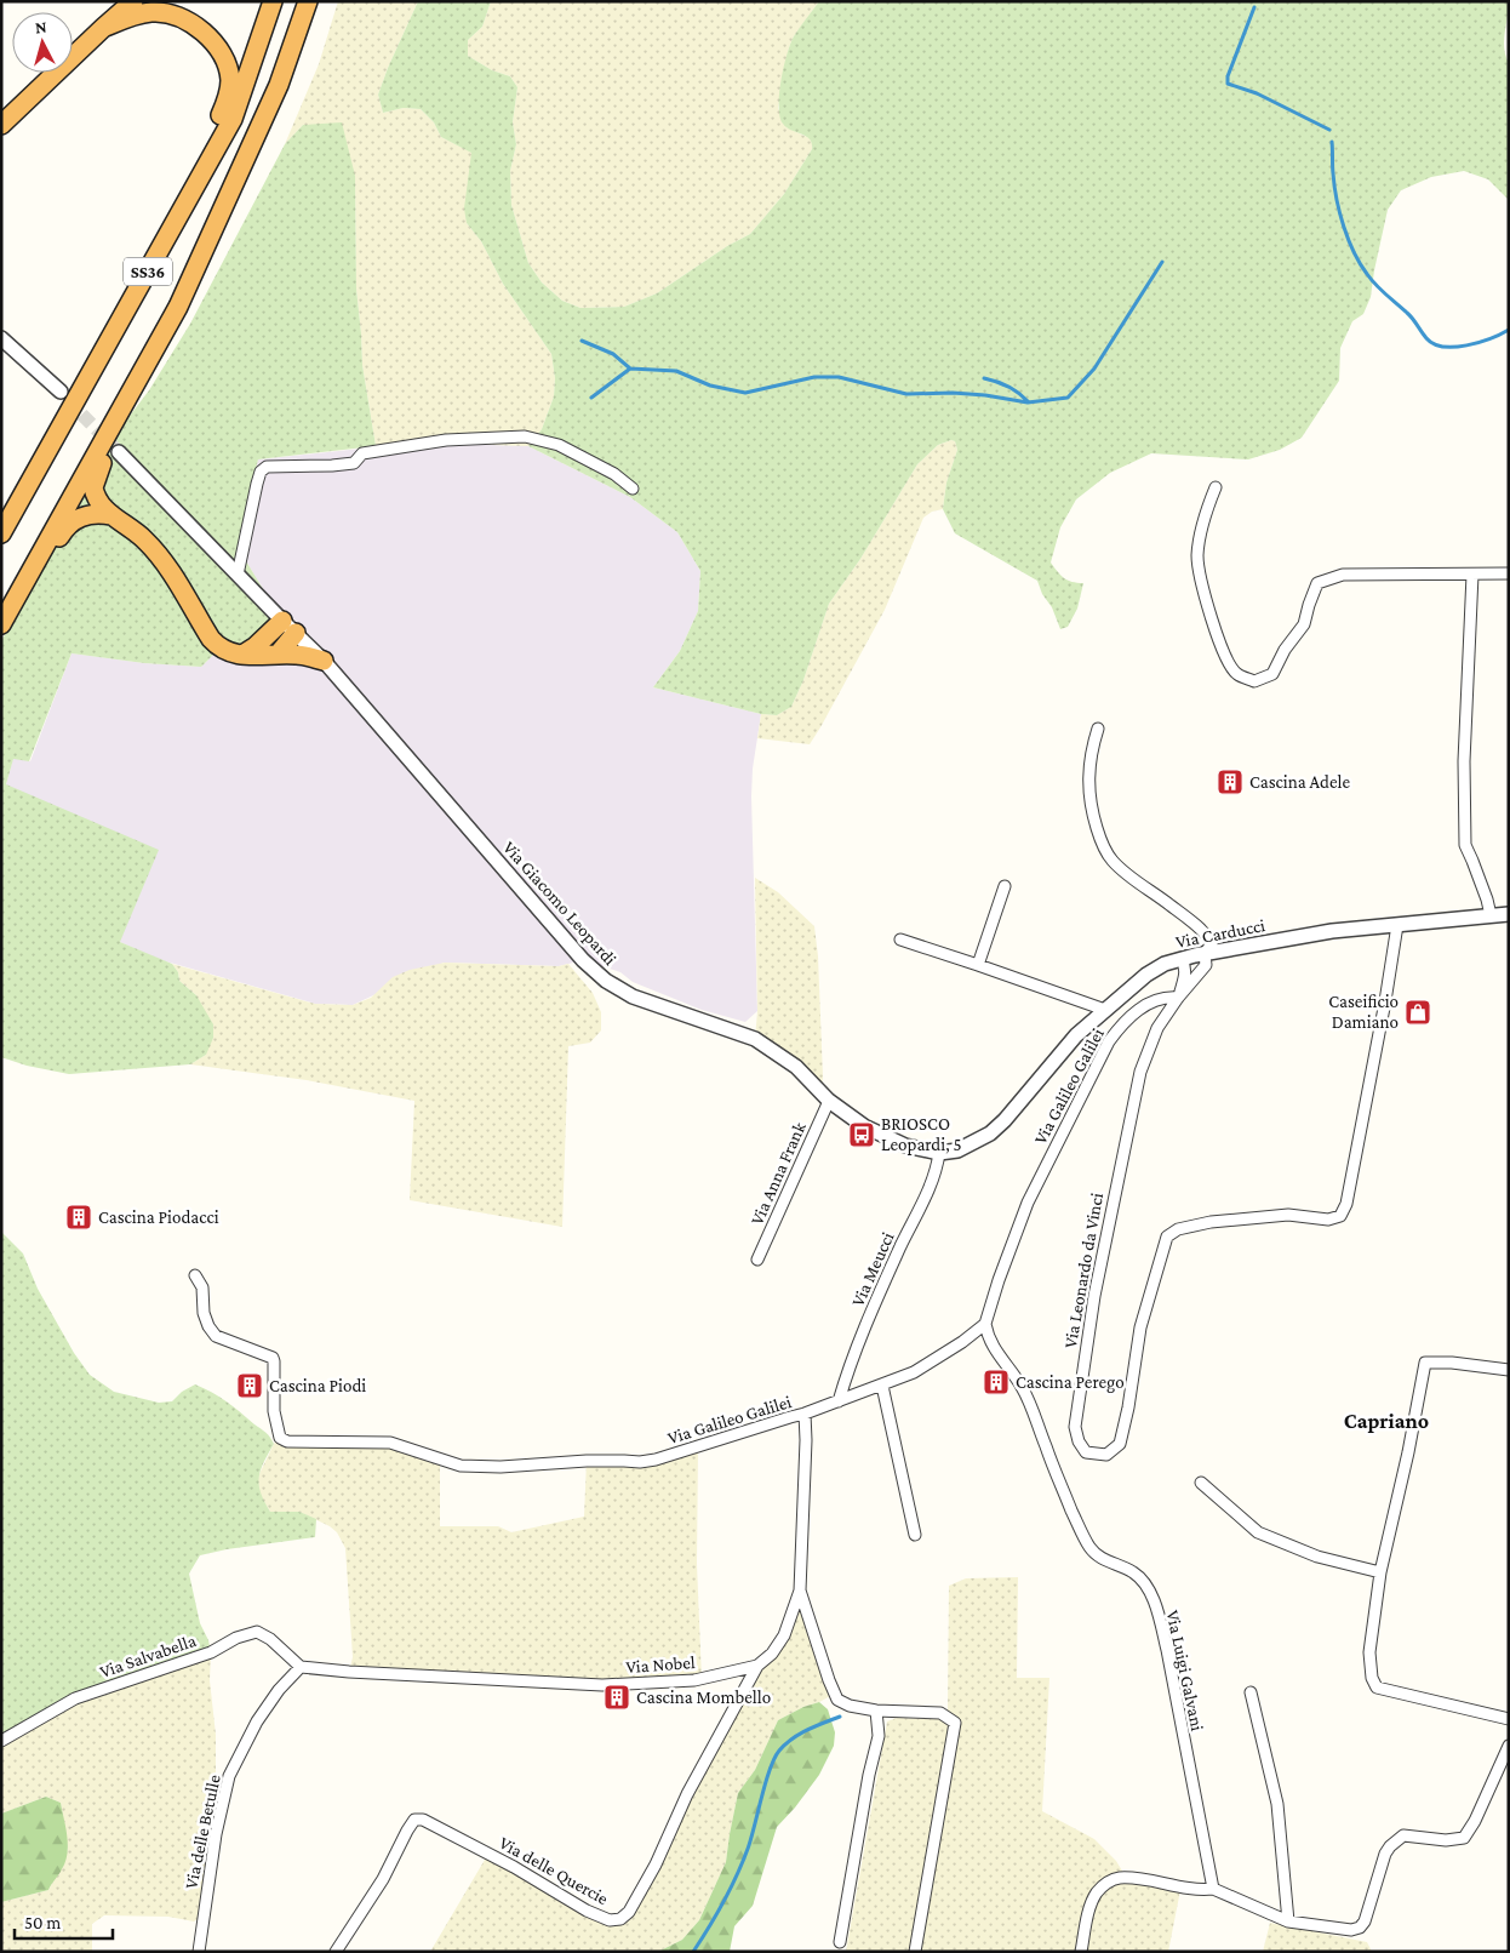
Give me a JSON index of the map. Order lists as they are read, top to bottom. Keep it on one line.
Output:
{"streets":{"highway":["SS36"],"street":["Via Giacomo Leopardi","Via Carducci","Via Galileo Galilei","Via Anna Frank","Via Meucci","Via Leonardo da Vinci","Via Salvabella","Via Nobel","Via Luigi Galvani","Via delle Betulle","Via delle Quercie"]},"crossings":[["Via Giacomo Leopardi","Via Carducci"],["Via Giacomo Leopardi","Via Anna Frank"],["Via Giacomo Leopardi","Via Meucci"],["Via Carducci","Via Meucci"],["Via Carducci","Via Leonardo da Vinci"],["Via Galileo Galilei","Via Meucci"],["Via Galileo Galilei","Via Leonardo da Vinci"],["Via Galileo Galilei","Via Luigi Galvani"],["Via Salvabella","Via Nobel"],["Via Salvabella","Via delle Betulle"],["Via Nobel","Via delle Betulle"],["Via Nobel","Via delle Quercie"]],"districts":["Capriano"],"places":{"building":["Cascina Adele","Cascina Piodacci","Cascina Perego","Cascina Piodi","Cascina Mombello"],"shop":["Caseificio Damiano"],"bus stop":["BRIOSCO Leopardi, 5"]},"scale_bar":"50 m","north":"top"}
